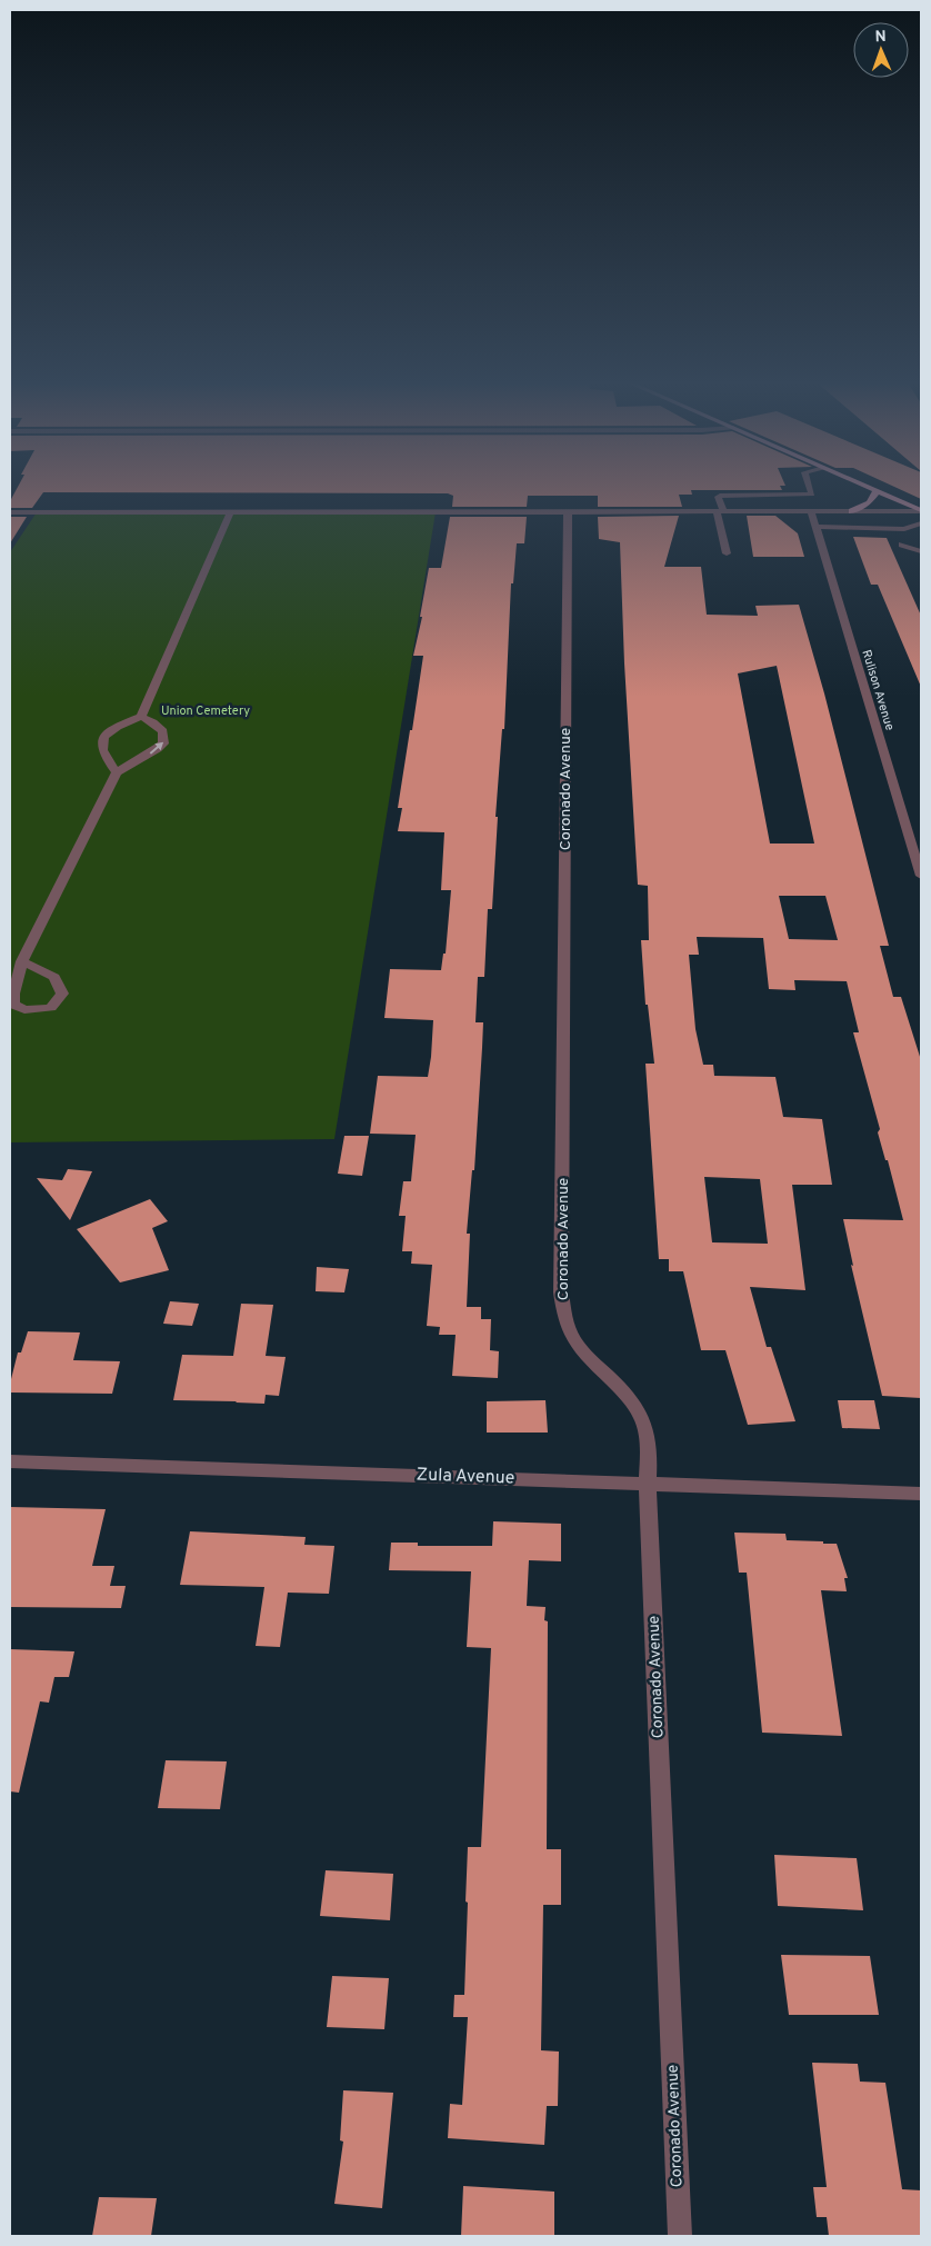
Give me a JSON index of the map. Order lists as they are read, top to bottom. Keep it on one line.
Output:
{"streets":{"street":["Rulison Avenue","Coronado Avenue","Zula Avenue"]},"crossings":[["Coronado Avenue","Zula Avenue"]],"parks":["Union Cemetery"],"north":"top"}
